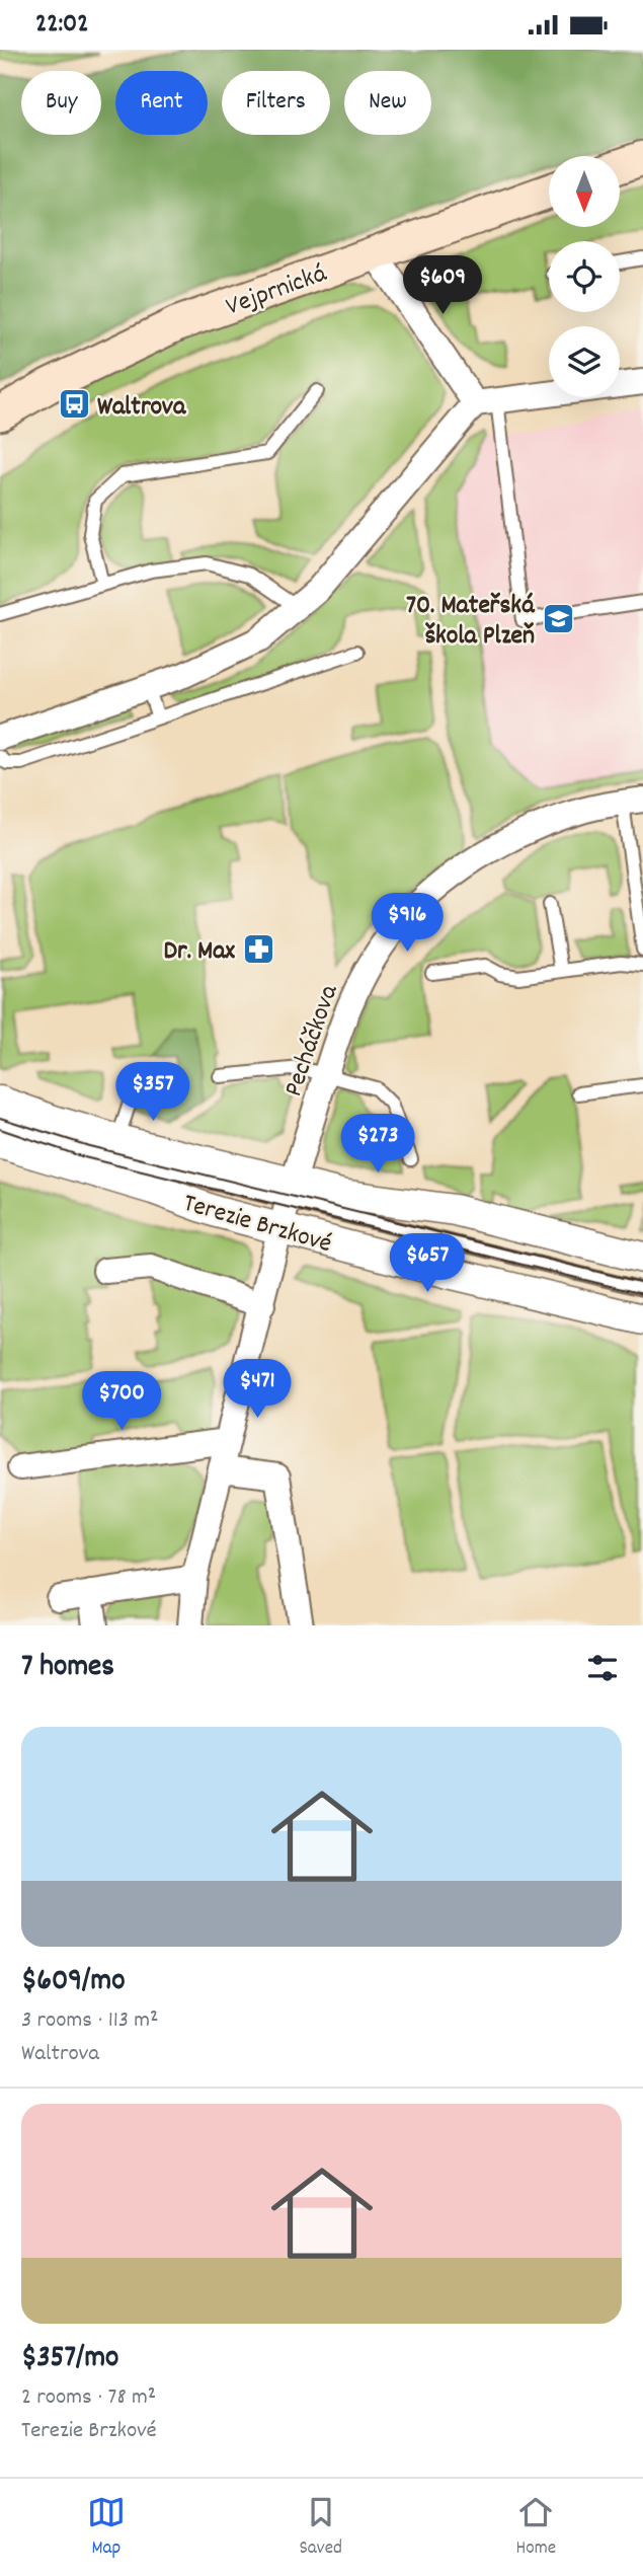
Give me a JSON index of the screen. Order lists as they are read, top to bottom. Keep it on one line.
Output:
{"streets":{"main road":["Vejprnická"],"street":["Pecháčkova","Terezie Brzkové"]},"crossings":[["Pecháčkova","Terezie Brzkové"]],"places":{"bus stop":["Waltrova"],"school or university":["70. Mateřská škola Plzeň"],"pharmacy":["Dr. Max"]},"north":"bottom","page":{"status":"22:02","chip":["Buy","Rent","Filters","New"],"price":["$609","$916","$357","$273","$657","$471","$700"],"heading":"7 homes","list":[{"name":"$609/mo","note":"3 rooms · 113 m² · Waltrova"},{"name":"$357/mo","note":"2 rooms · 78 m² · Terezie Brzkové"}],"tabs":["Map","Saved","Home"]}}
